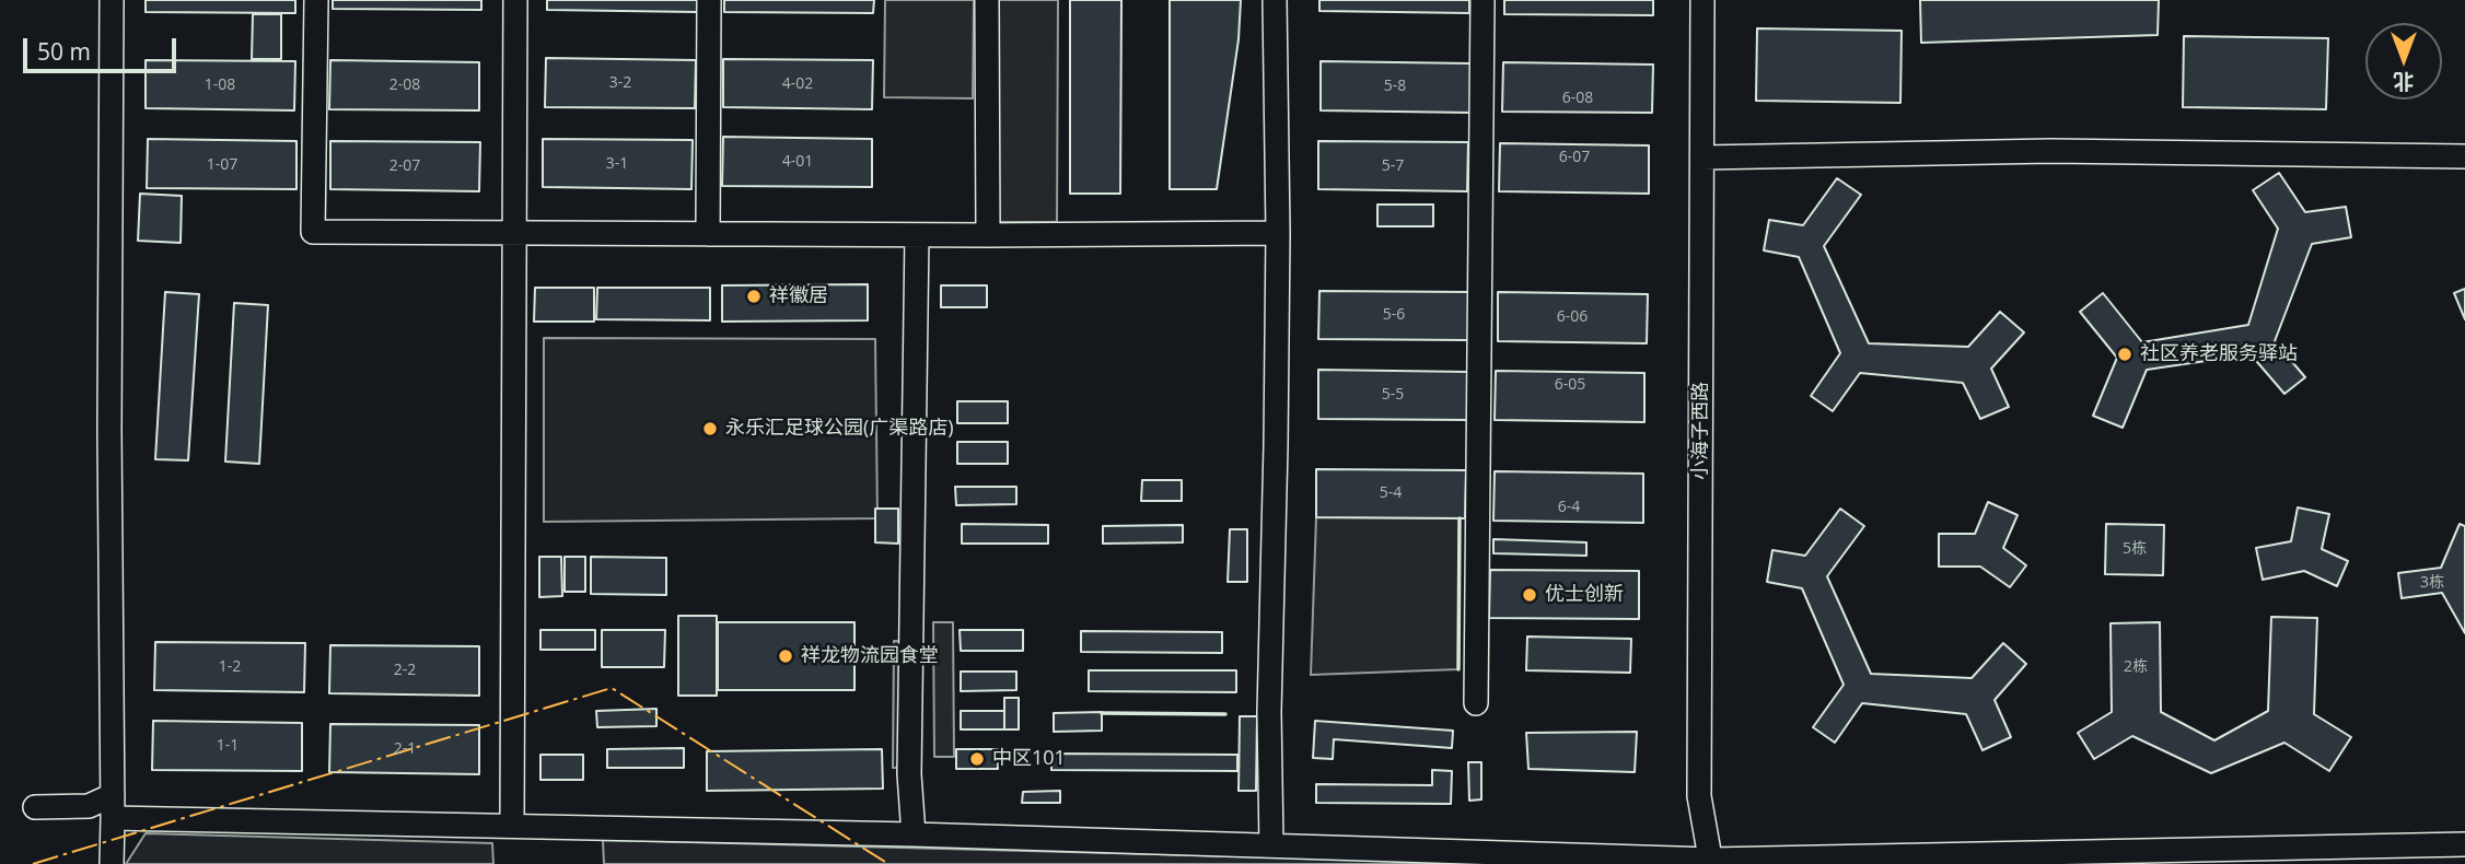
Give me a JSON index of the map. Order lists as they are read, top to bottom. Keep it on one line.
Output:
{"streets":{"street":["小海子西路"]},"places":["祥徽居","社区养老服务驿站","永乐汇足球公园(广渠路店)","优士创新","祥龙物流园食堂","中区101"],"house_numbers":["3-2","4-02","1-08","2-08","5-8","6-08","6-07","4-01","3-1","1-07","2-07","5-7","5-6","6-06","6-05","5-5","5-4","6-4","5栋","3栋","1-2","2栋","2-2","1-1","2-1"],"scale_bar":"50 m","north":"bottom"}
